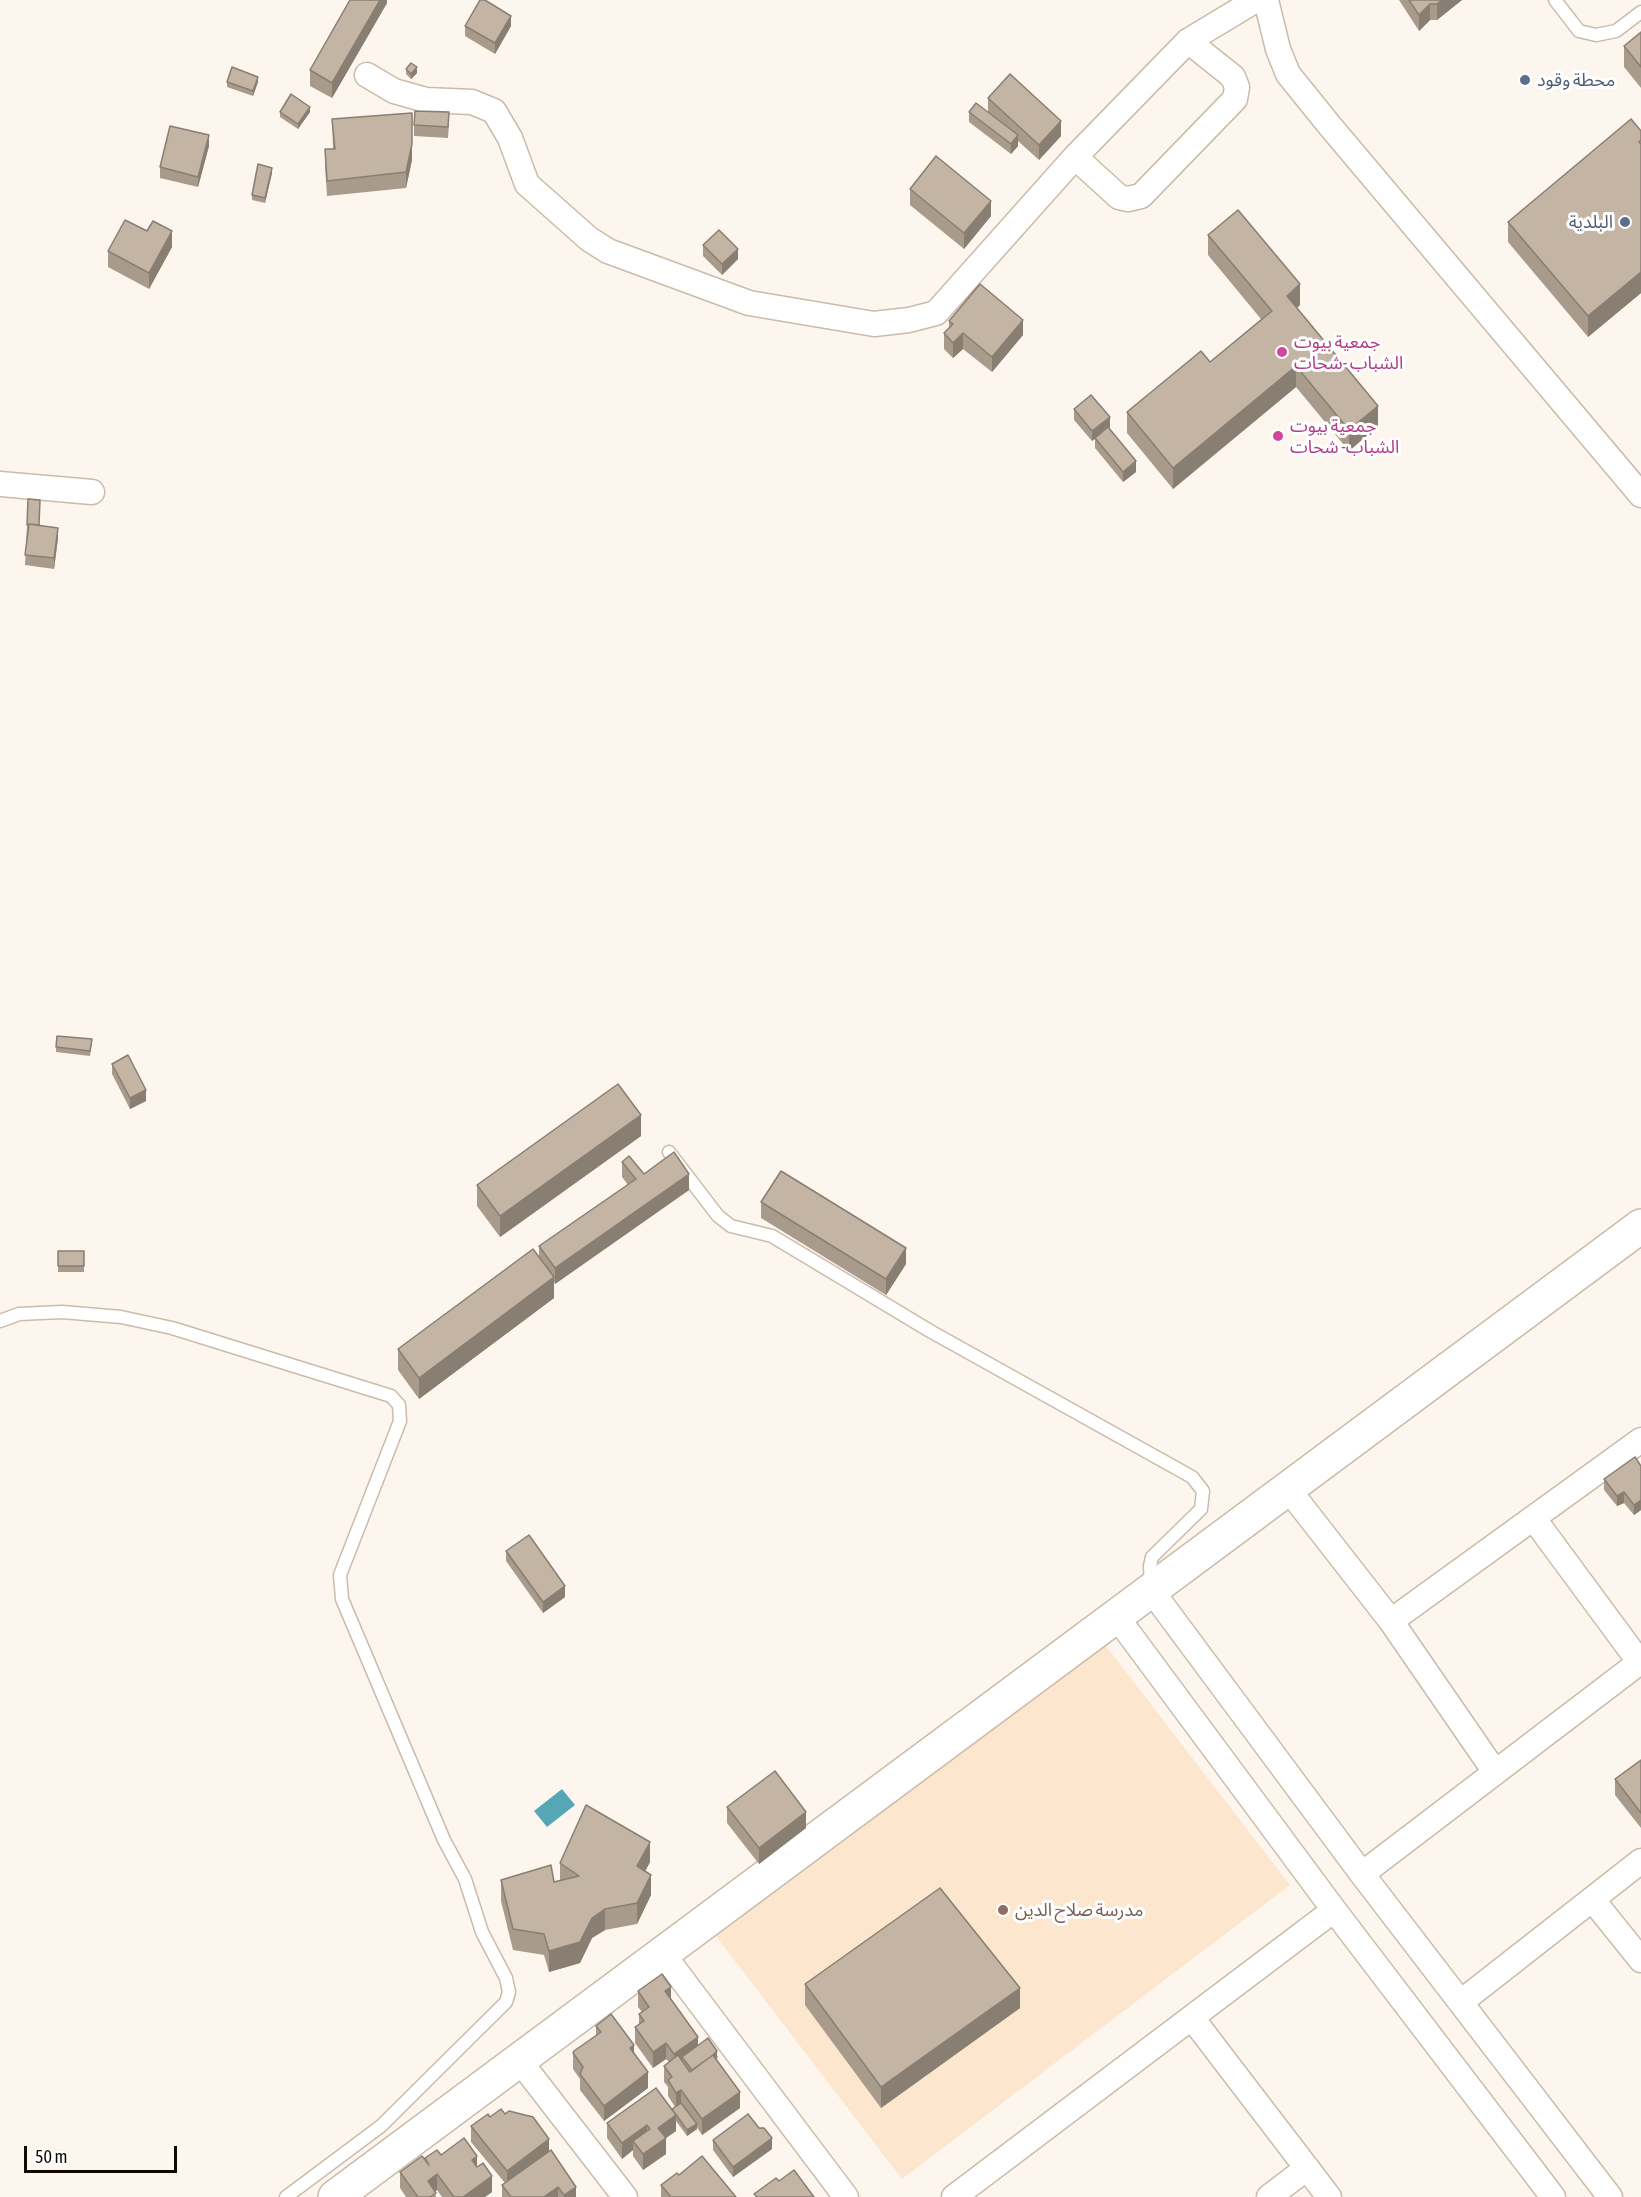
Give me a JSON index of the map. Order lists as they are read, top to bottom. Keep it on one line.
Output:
{"places":["محطة وقود","البلدية","جمعية بيوت الشباب -شحات","جمعية بيوت الشباب- شحات","مدرسة صلاح الدين"],"scale_bar":"50 m"}
